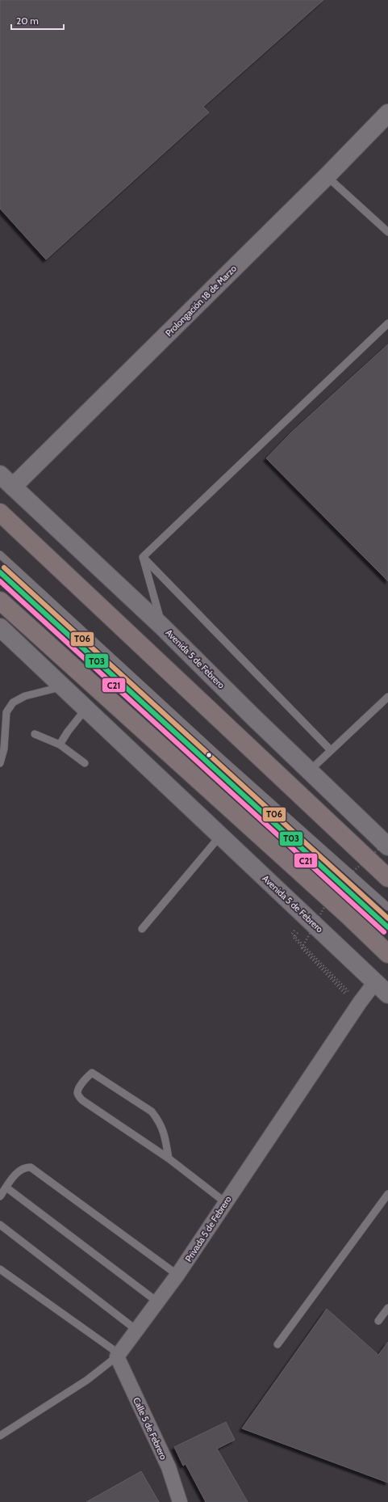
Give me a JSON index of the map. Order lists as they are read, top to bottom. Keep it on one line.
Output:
{"streets":{"main road":["Prolongación 18 de Marzo","Avenida 5 de Febrero"],"street":["Privada 5 de Febrero","Calle 5 de Febrero"]},"crossings":[["Prolongación 18 de Marzo","Avenida 5 de Febrero"],["Avenida 5 de Febrero","Privada 5 de Febrero"],["Privada 5 de Febrero","Calle 5 de Febrero"]],"lines":["transit line T06","transit line T03","transit line C21"],"scale_bar":"20 m"}
